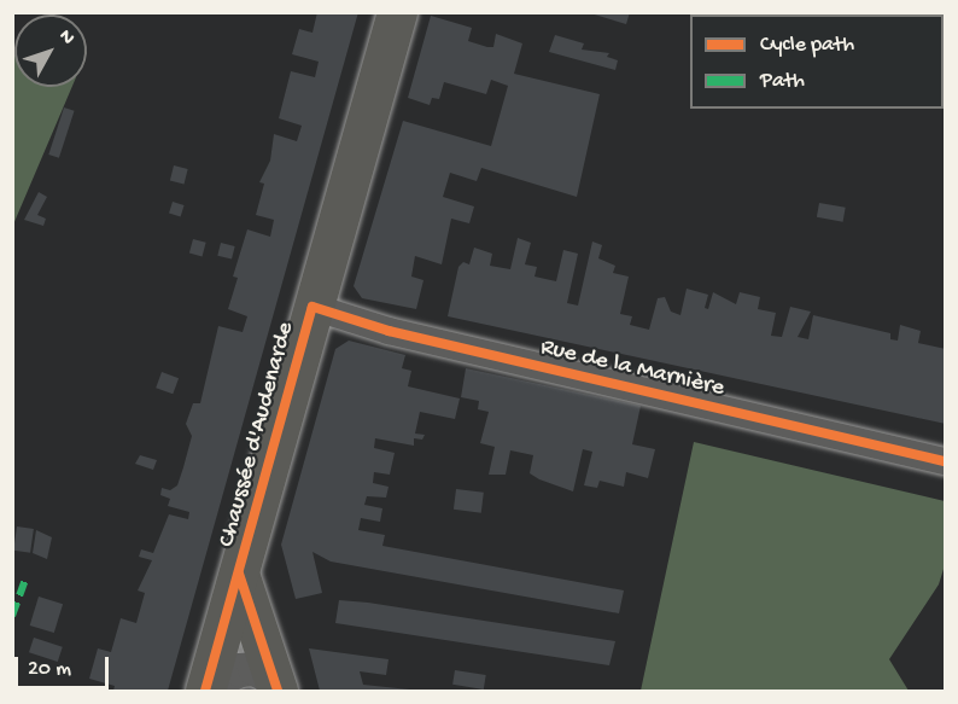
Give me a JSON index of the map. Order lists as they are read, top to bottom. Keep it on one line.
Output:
{"streets":{"main road":["Chaussée d'Audenarde"],"street":["Rue de la Marnière"]},"crossings":[["Rue de la Marnière","Chaussée d'Audenarde"]],"legend":["Cycle path","Path"],"scale_bar":"20 m","north":"top right"}
